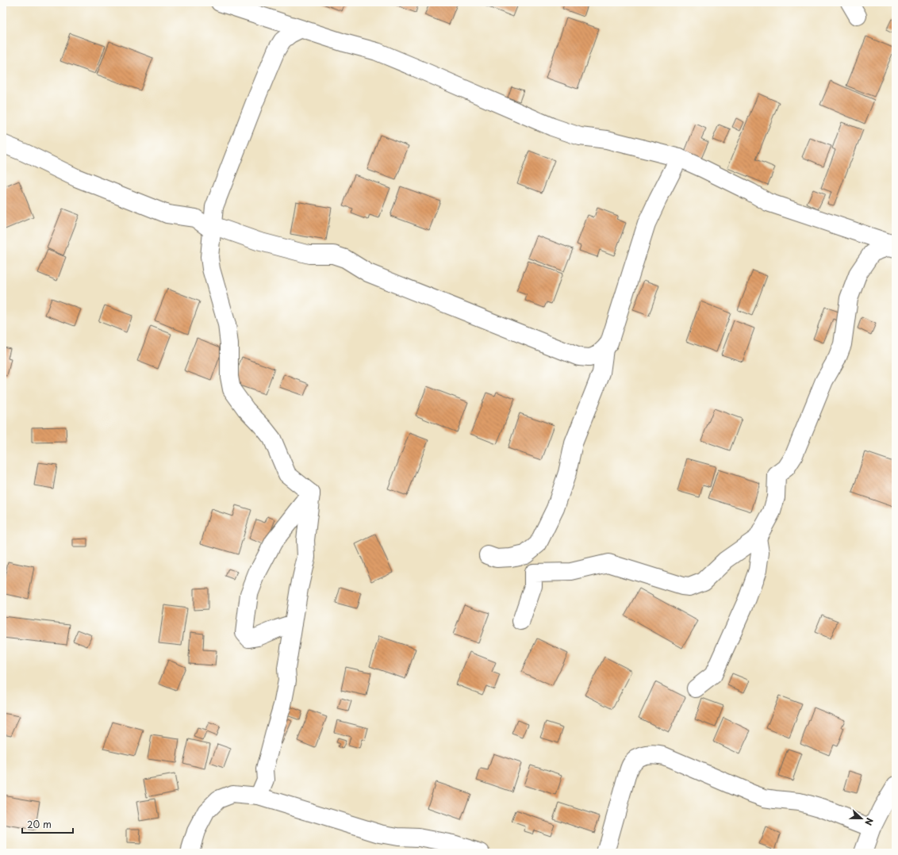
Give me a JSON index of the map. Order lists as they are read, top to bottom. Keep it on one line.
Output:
{"scale_bar":"20 m","north":"right"}
